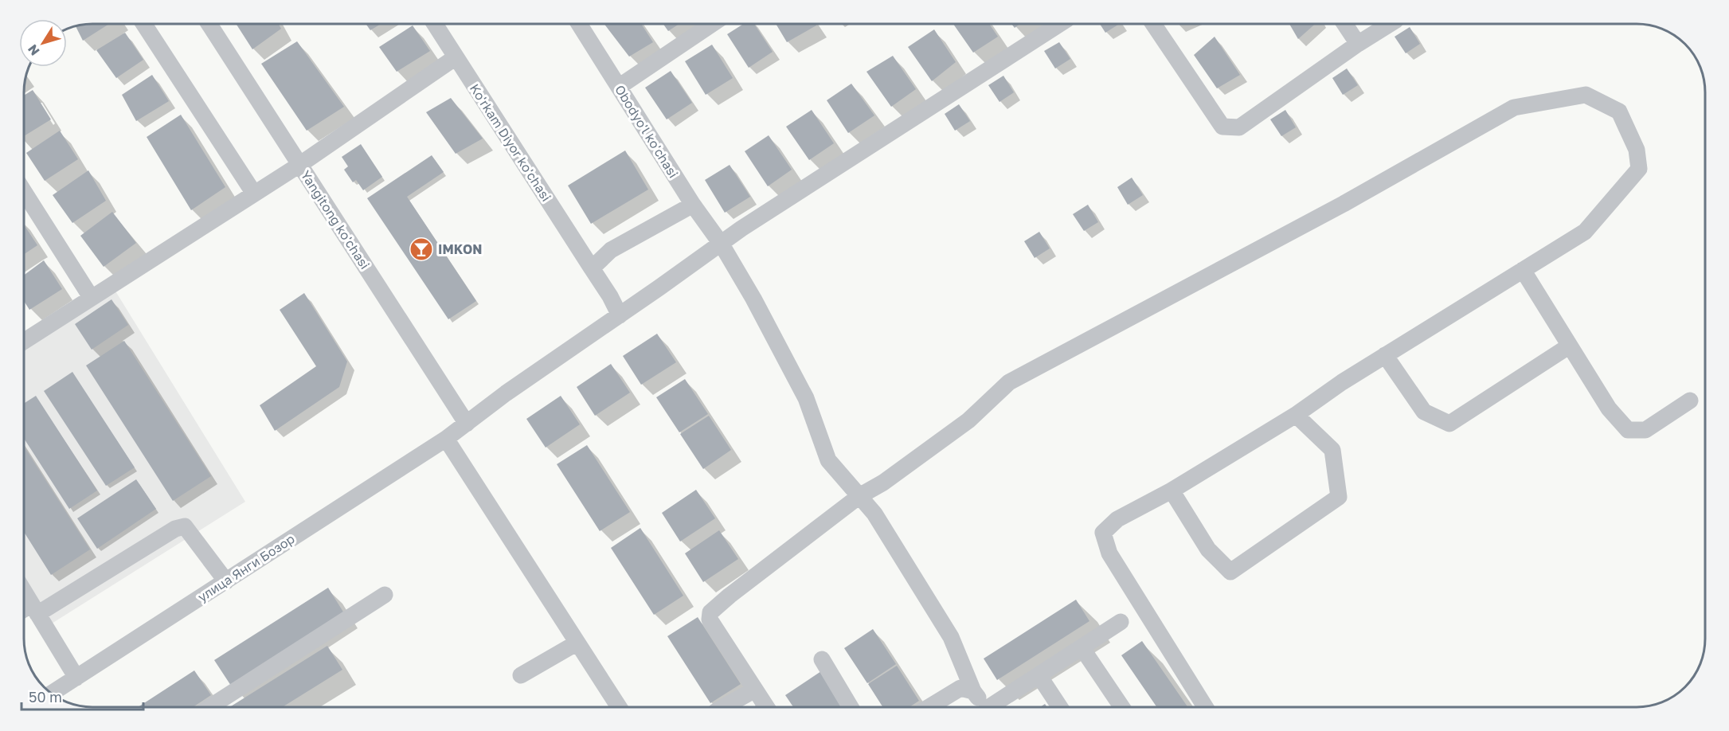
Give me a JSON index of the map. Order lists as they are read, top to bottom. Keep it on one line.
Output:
{"streets":{"street":["Obodyo'l ko'chasi","Ko'rkam Diyor ko'chasi","Yangitong ko'chasi","улица Янги Бозор"]},"crossings":[["Obodyo'l ko'chasi","улица Янги Бозор"],["Ko'rkam Diyor ko'chasi","улица Янги Бозор"],["Yangitong ko'chasi","улица Янги Бозор"]],"places":{"bar":["IMKON"]},"scale_bar":"50 m","north":"bottom left"}
